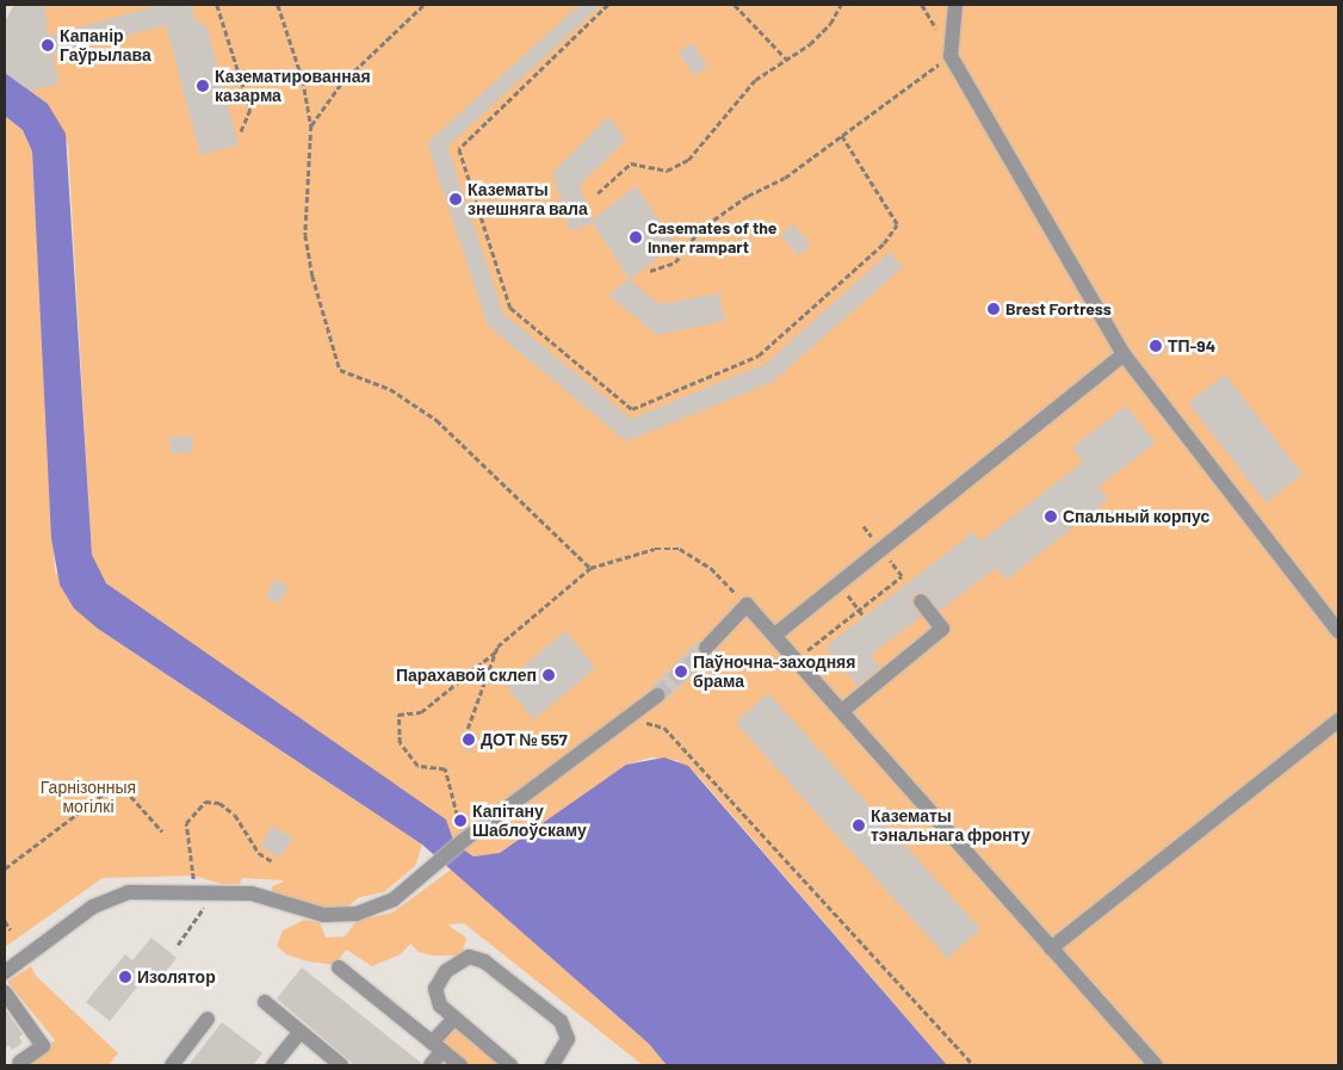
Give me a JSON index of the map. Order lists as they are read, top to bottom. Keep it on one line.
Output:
{"parks":["Гарнізонныя могілкі"],"places":["Капанір Гаўрылава","Казематированная казарма","Казематы знешняга вала","Casemates of the inner rampart","Brest Fortress","ТП-94","Спальный корпус","Паўночна-заходняя брама","Парахавой склеп","ДОТ № 557","Капітану Шаблоўскаму","Казематы тэнальнага фронту","Изолятор"]}
